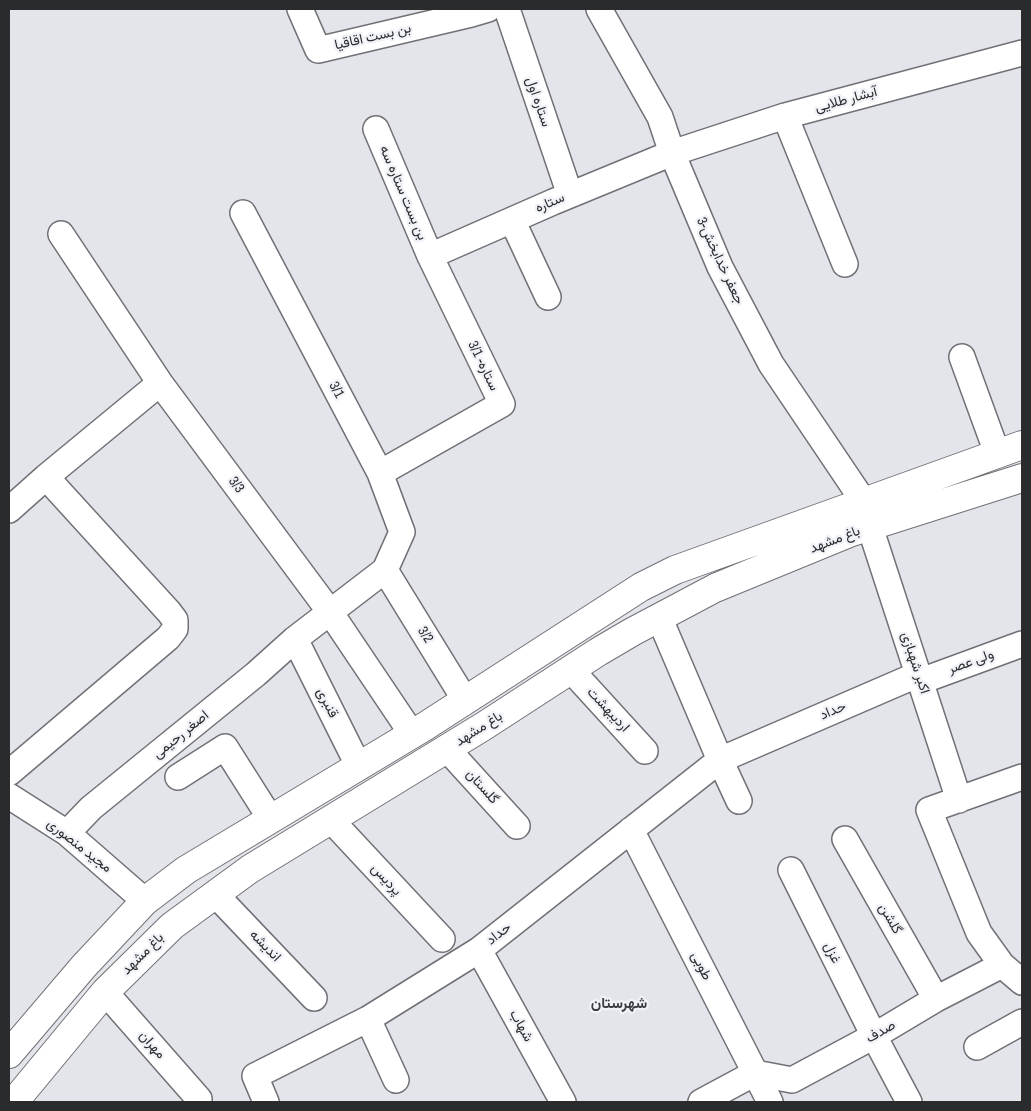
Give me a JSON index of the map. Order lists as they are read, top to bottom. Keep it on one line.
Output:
{"streets":{"main road":["باغ مشهد"],"street":["بن بست اقاقیا","آبشار طلایی","ستاره اول","بن بست ستاره سه","ستاره","جعفر خدابخش-3","ستاره- 3/1","3/1","3/3","3/2","ولی عصر","اکبر شهبازی","قنبری","اردیبهشت","حداد","اصغر رحیمی","گلستان","مجید منصوری","پردیس","گلشن","اندیشه","غزل","طوبی","شهاب","صدف","مهران"]},"crossings":[["آبشار طلایی","ستاره"],["آبشار طلایی","جعفر خدابخش-3"],["ستاره اول","ستاره"],["بن بست ستاره سه","ستاره"],["بن بست ستاره سه","ستاره- 3/1"],["ستاره","جعفر خدابخش-3"],["ستاره","ستاره- 3/1"],["جعفر خدابخش-3","باغ مشهد"],["جعفر خدابخش-3","اکبر شهبازی"],["ستاره- 3/1","3/1"],["3/1","3/2"],["3/1","اصغر رحیمی"],["3/3","باغ مشهد"],["3/3","اصغر رحیمی"],["باغ مشهد","3/2"],["باغ مشهد","اکبر شهبازی"],["باغ مشهد","قنبری"],["باغ مشهد","اردیبهشت"],["باغ مشهد","گلستان"],["باغ مشهد","مجید منصوری"],["باغ مشهد","پردیس"],["باغ مشهد","اندیشه"],["باغ مشهد","مهران"],["3/2","اصغر رحیمی"],["ولی عصر","اکبر شهبازی"],["ولی عصر","حداد"],["اکبر شهبازی","حداد"],["قنبری","اصغر رحیمی"],["حداد","طوبی"],["حداد","شهاب"],["اصغر رحیمی","مجید منصوری"],["گلشن","صدف"],["غزل","صدف"],["طوبی","صدف"]],"districts":["شهرستان"]}
